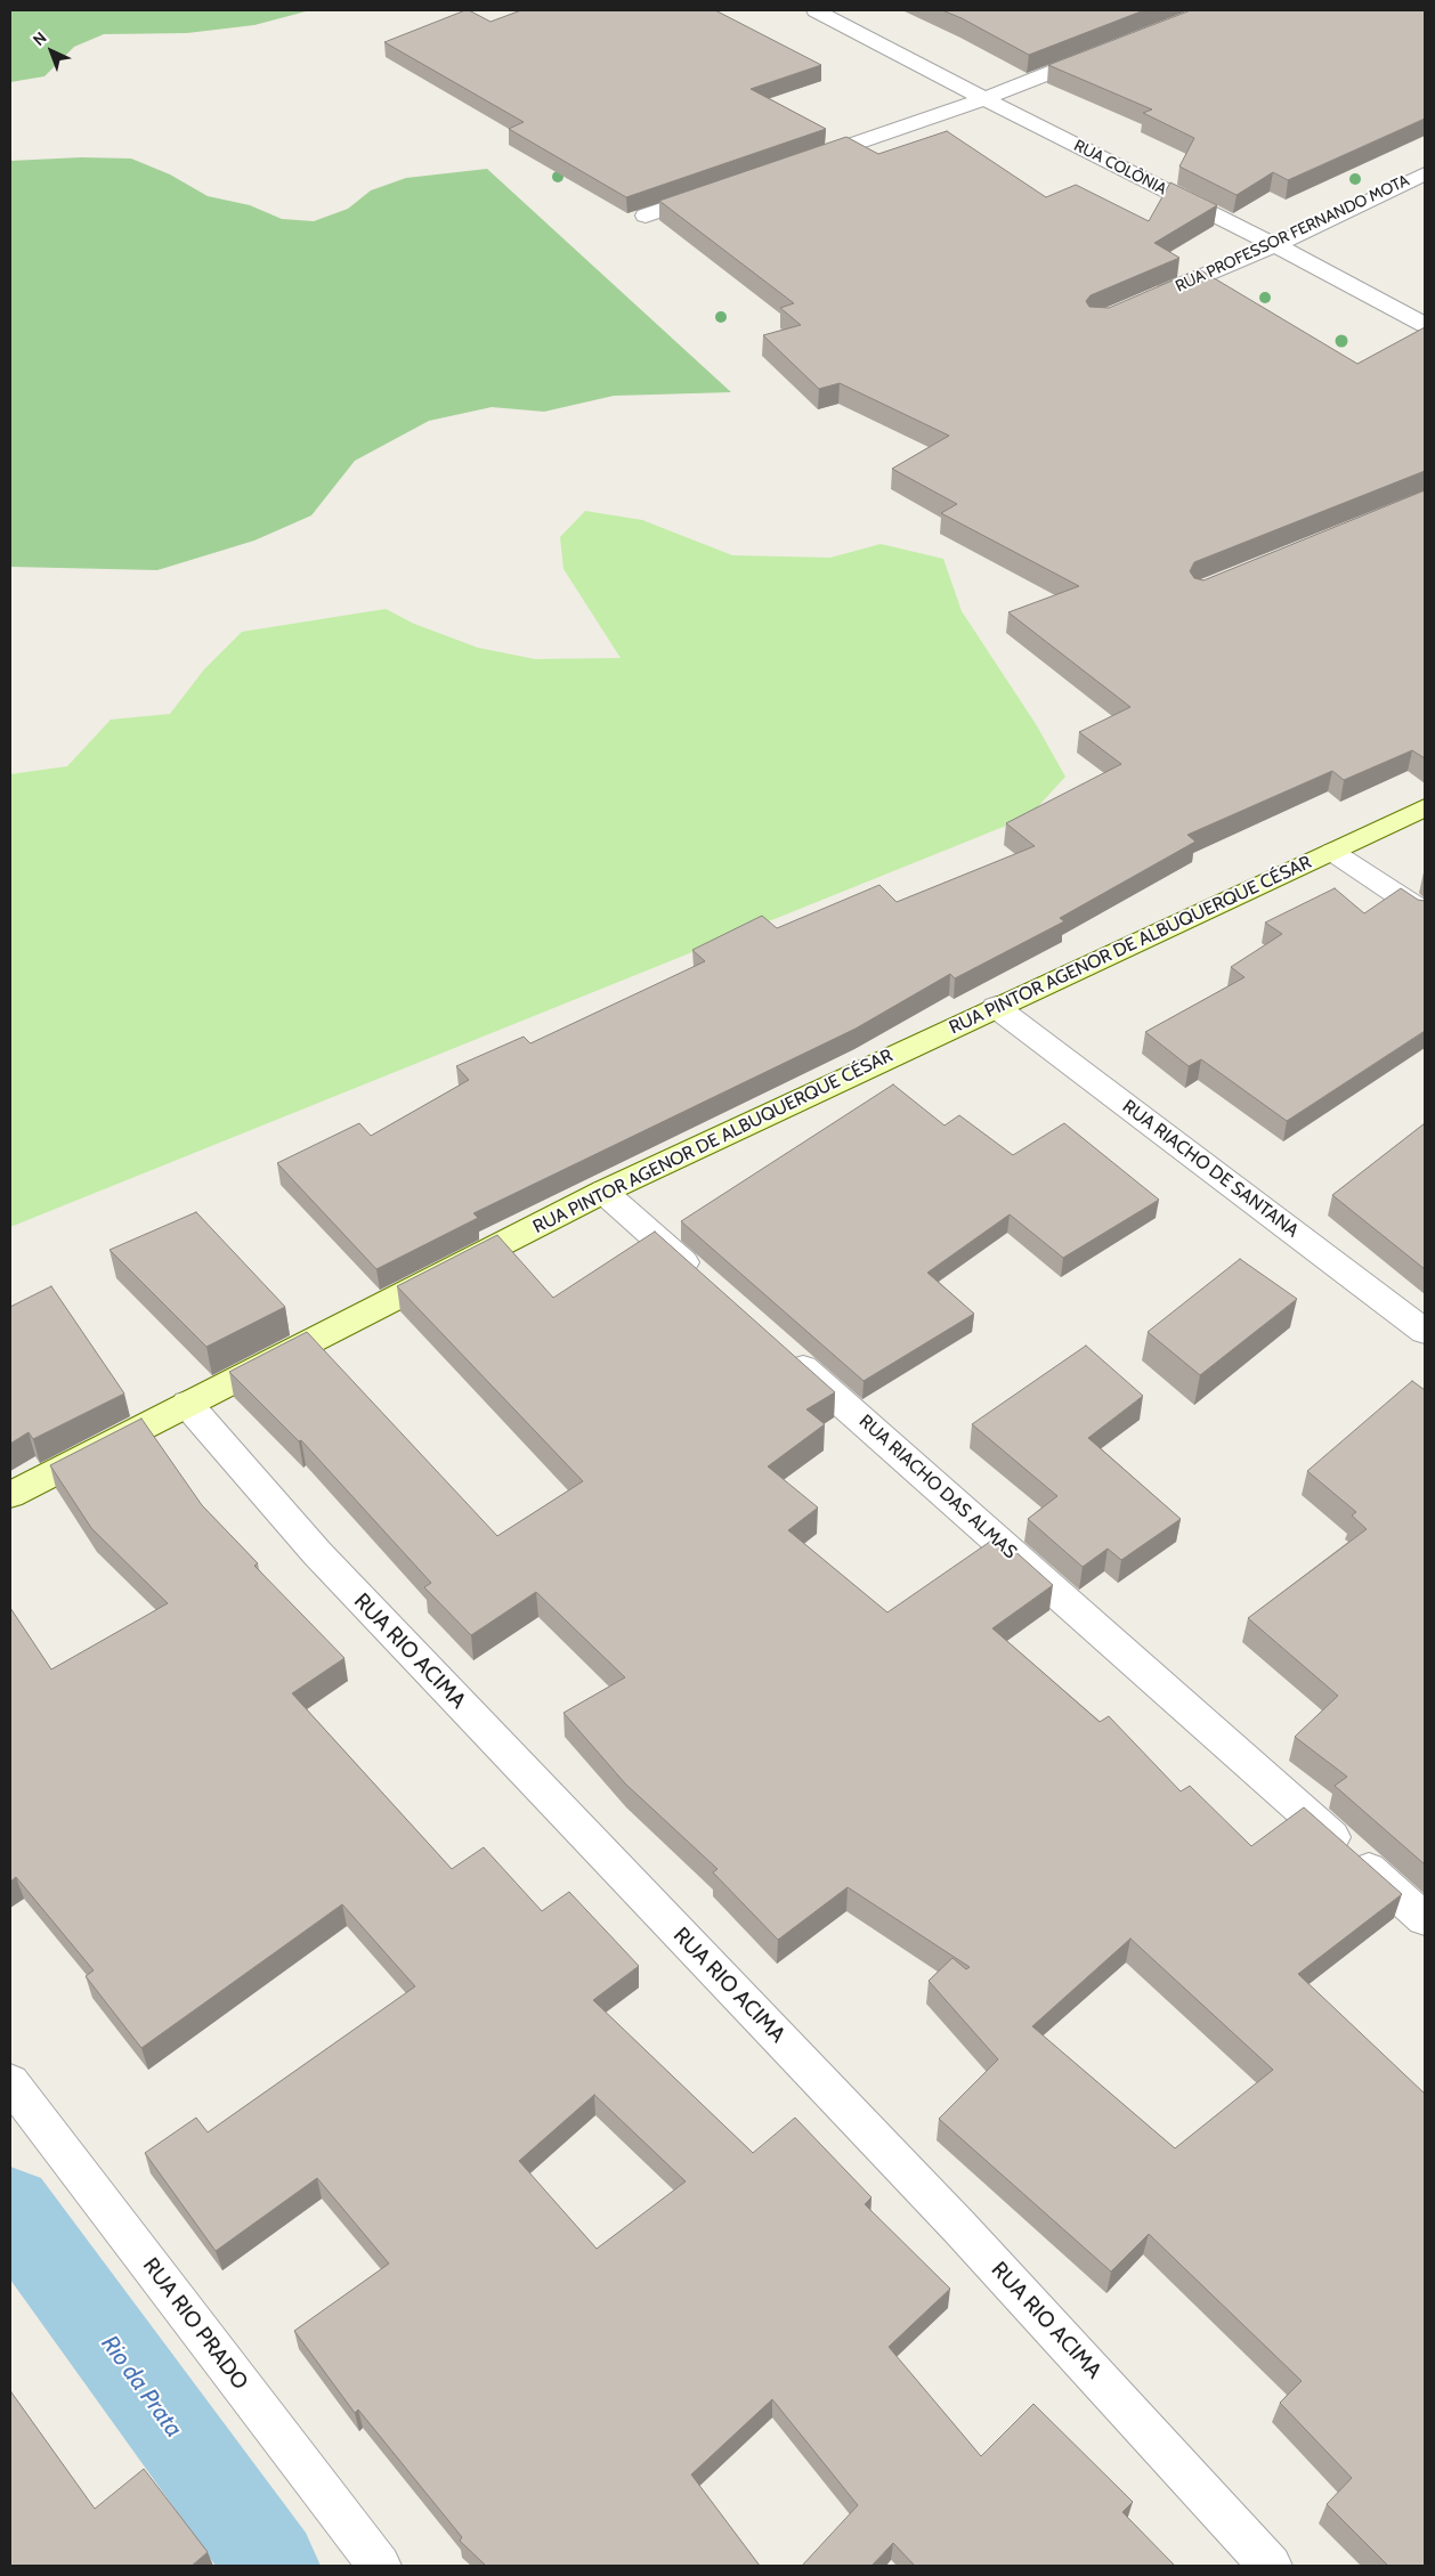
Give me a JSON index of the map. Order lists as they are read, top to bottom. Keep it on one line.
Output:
{"streets":{"street":["RUA COLÔNIA","RUA PROFESSOR FERNANDO MOTA","RUA PINTOR AGENOR DE ALBUQUERQUE CÉSAR","RUA RIACHO DE SANTANA","RUA RIACHO DAS ALMAS","RUA RIO ACIMA","RUA RIO PRADO"]},"crossings":[["RUA COLÔNIA","RUA PROFESSOR FERNANDO MOTA"],["RUA PINTOR AGENOR DE ALBUQUERQUE CÉSAR","RUA RIACHO DE SANTANA"],["RUA PINTOR AGENOR DE ALBUQUERQUE CÉSAR","RUA RIO ACIMA"]],"water":["Rio da Prata"],"north":"top left"}
